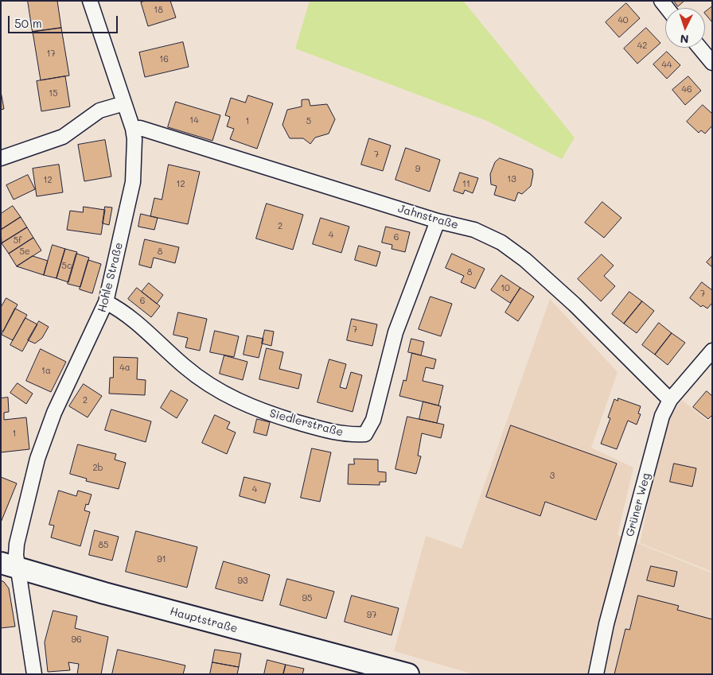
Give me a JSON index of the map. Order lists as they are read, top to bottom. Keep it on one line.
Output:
{"streets":{"main road":["Hauptstraße"],"street":["Jahnstraße","Hohle Straße","Siedlerstraße","Grüner Weg"]},"crossings":[["Jahnstraße","Hohle Straße"],["Jahnstraße","Siedlerstraße"],["Jahnstraße","Grüner Weg"],["Hohle Straße","Siedlerstraße"],["Hohle Straße","Hauptstraße"]],"house_numbers":["18","40","42","17","16","44","46","15","14","1","5","7","9","13","12","12","11","2","4","6","5f","5e","8","5c","8","10","7","6","7","4a","1a","2","1","2b","3","4","85","91","93","95","97","96"],"scale_bar":"50 m","north":"bottom"}
